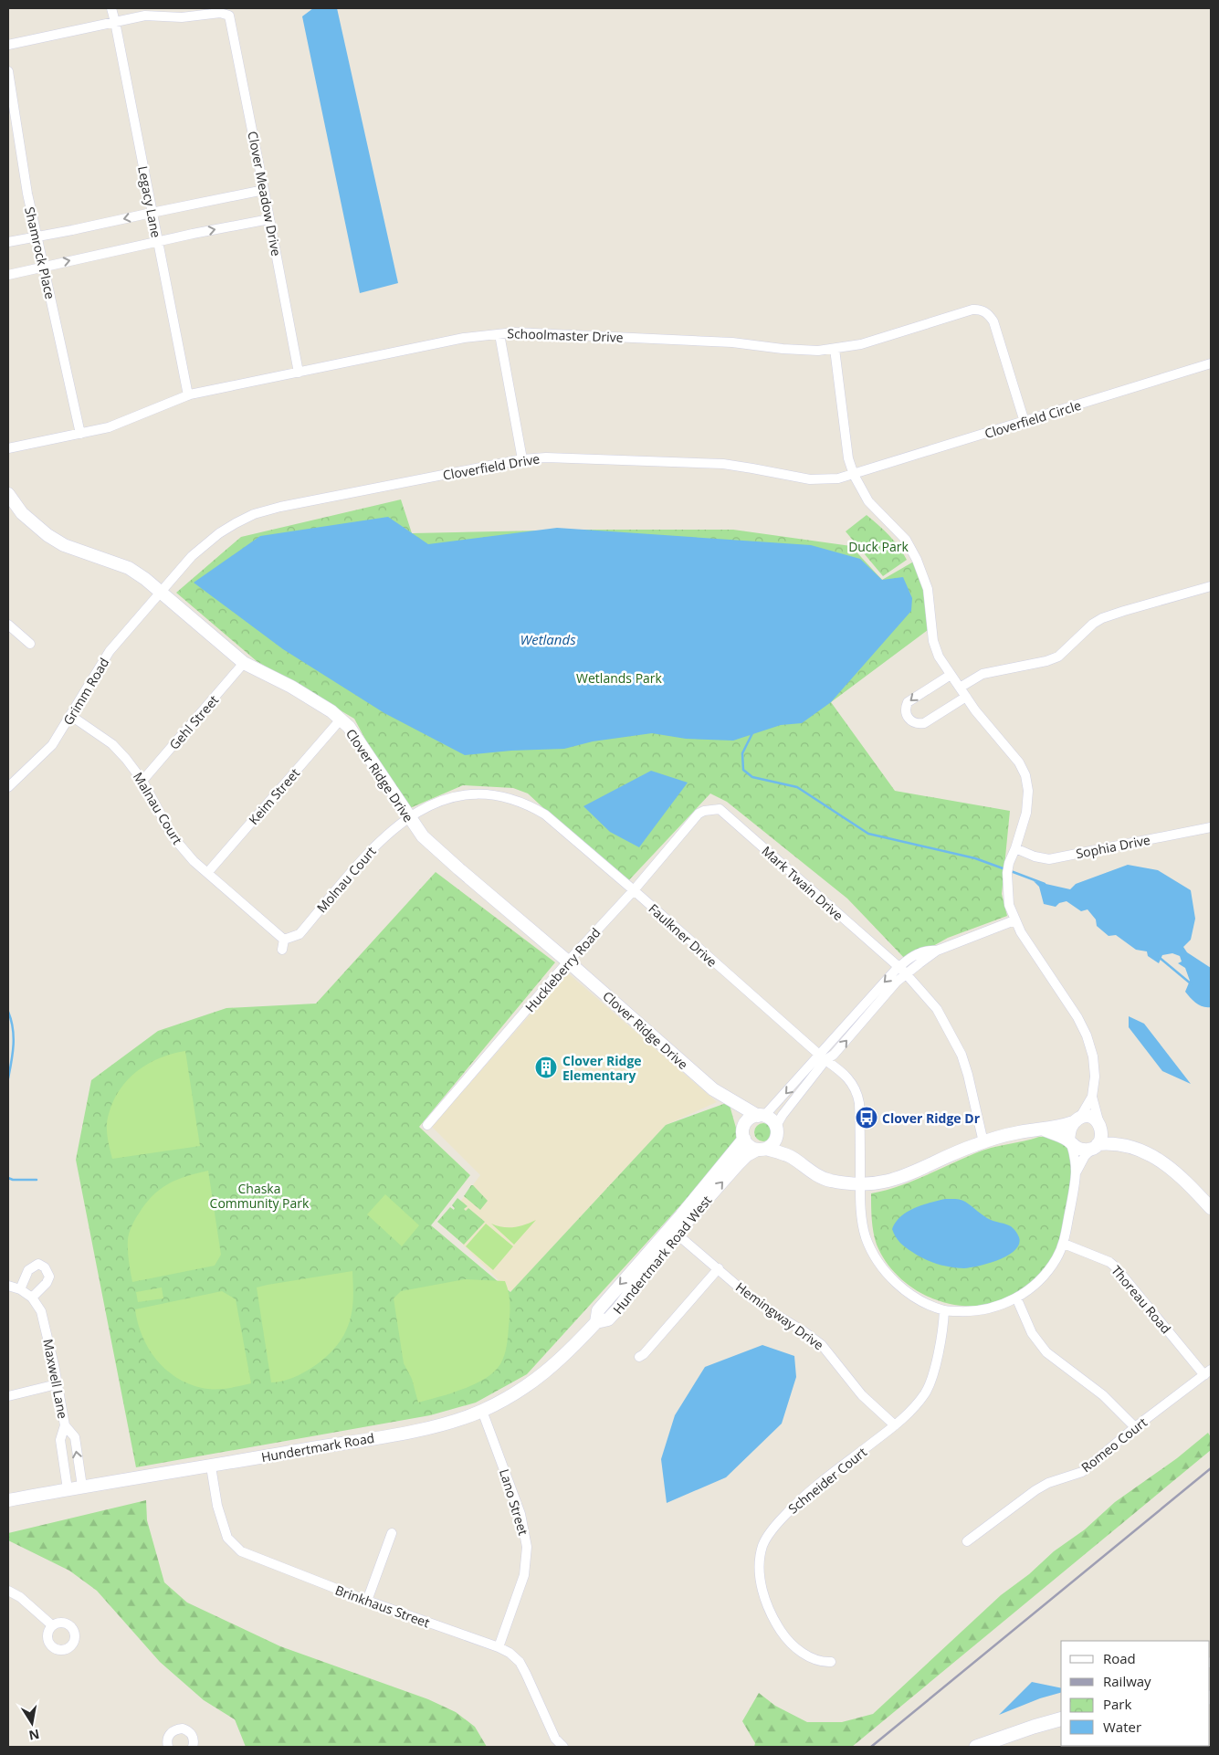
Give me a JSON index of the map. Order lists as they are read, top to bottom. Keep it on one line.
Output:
{"streets":{"street":["Clover Meadow Drive","Legacy Lane","Shamrock Place","Schoolmaster Drive","Cloverfield Circle","Cloverfield Drive","Grimm Road","Gehl Street","Clover Ridge Drive","Keim Street","Malnau Court","Sophia Drive","Molnau Court","Mark Twain Drive","Faulkner Drive","Huckleberry Road","Hundertmark Road West","Thoreau Road","Hemingway Drive","Maxwell Lane","Romeo Court","Hundertmark Road","Schneider Court","Lano Street","Brinkhaus Street"]},"crossings":[["Clover Meadow Drive","Legacy Lane"],["Clover Meadow Drive","Schoolmaster Drive"],["Legacy Lane","Schoolmaster Drive"],["Shamrock Place","Schoolmaster Drive"],["Schoolmaster Drive","Cloverfield Circle"],["Cloverfield Circle","Cloverfield Drive"],["Cloverfield Drive","Grimm Road"],["Cloverfield Drive","Clover Ridge Drive"],["Grimm Road","Clover Ridge Drive"],["Grimm Road","Malnau Court"],["Gehl Street","Clover Ridge Drive"],["Gehl Street","Malnau Court"],["Clover Ridge Drive","Keim Street"],["Clover Ridge Drive","Molnau Court"],["Clover Ridge Drive","Faulkner Drive"],["Clover Ridge Drive","Huckleberry Road"],["Clover Ridge Drive","Hundertmark Road West"],["Keim Street","Malnau Court"],["Malnau Court","Molnau Court"],["Molnau Court","Faulkner Drive"],["Mark Twain Drive","Huckleberry Road"],["Faulkner Drive","Huckleberry Road"],["Faulkner Drive","Schneider Court"],["Hundertmark Road West","Hemingway Drive"],["Hundertmark Road West","Hundertmark Road"],["Thoreau Road","Romeo Court"],["Hemingway Drive","Schneider Court"],["Maxwell Lane","Hundertmark Road"],["Hundertmark Road","Lano Street"],["Hundertmark Road","Brinkhaus Street"],["Lano Street","Brinkhaus Street"]],"water":["Wetlands"],"parks":["Duck Park","Wetlands Park","Chaska Community Park"],"places":{"building":["Clover Ridge Elementary"],"bus stop":["Clover Ridge Dr"]},"legend":["Road","Railway","Park","Water"],"north":"bottom"}
